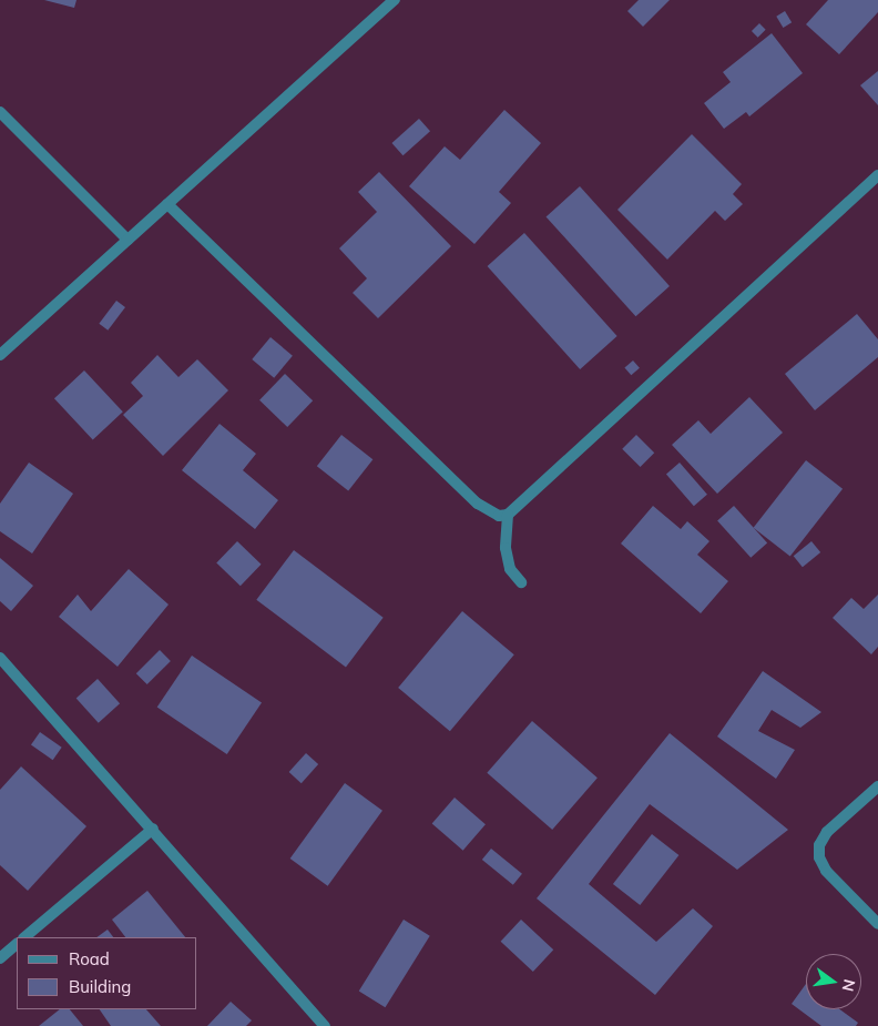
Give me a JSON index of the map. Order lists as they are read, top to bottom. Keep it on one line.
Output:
{"legend":["Road","Building"],"north":"right"}
